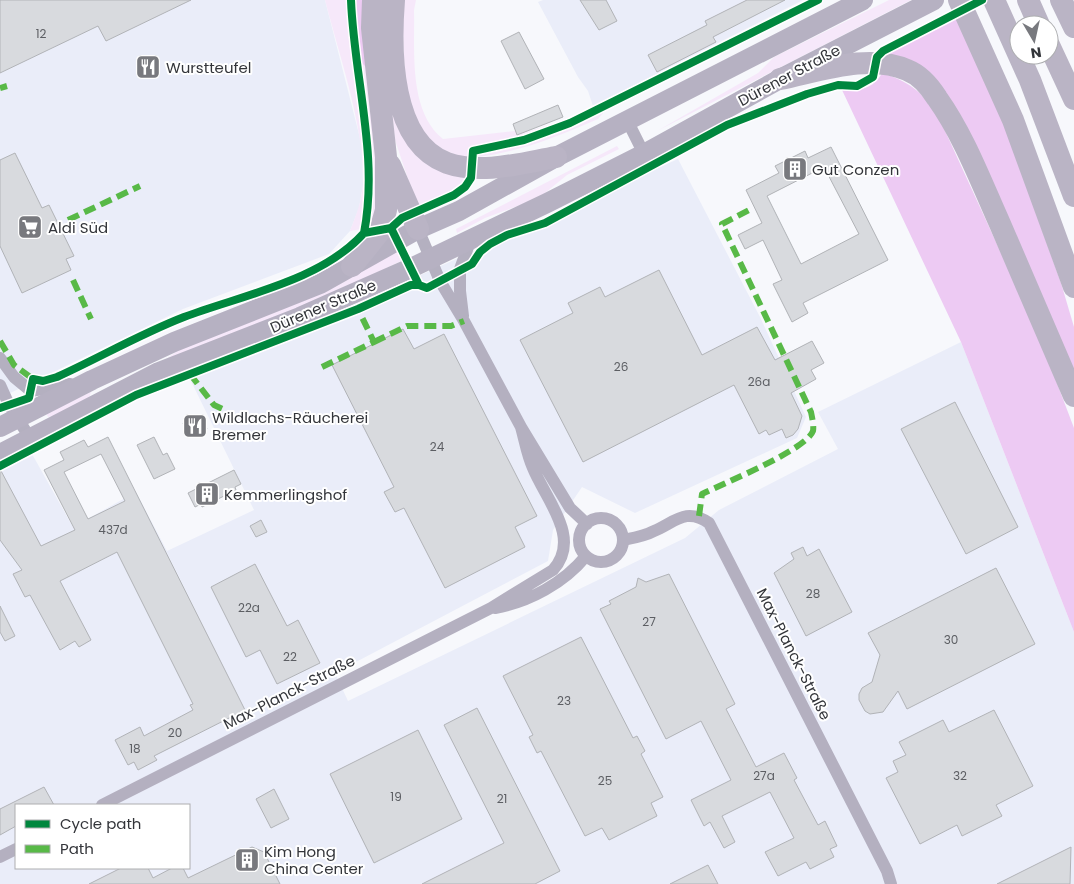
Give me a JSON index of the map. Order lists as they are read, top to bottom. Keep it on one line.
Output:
{"streets":{"main road":["Dürener Straße"],"street":["Max-Planck-Straße"]},"crossings":[["Dürener Straße","Max-Planck-Straße"]],"places":{"restaurant":["Wurstteufel","Wildlachs-Räucherei Bremer"],"building":["Gut Conzen","Kemmerlingshof","Kim Hong China Center"],"supermarket":["Aldi Süd"]},"house_numbers":["12","26","26a","24","437d","28","22a","27","30","22","23","20","18","27a","32","25","19","21"],"legend":["Cycle path","Path"],"north":"bottom"}
